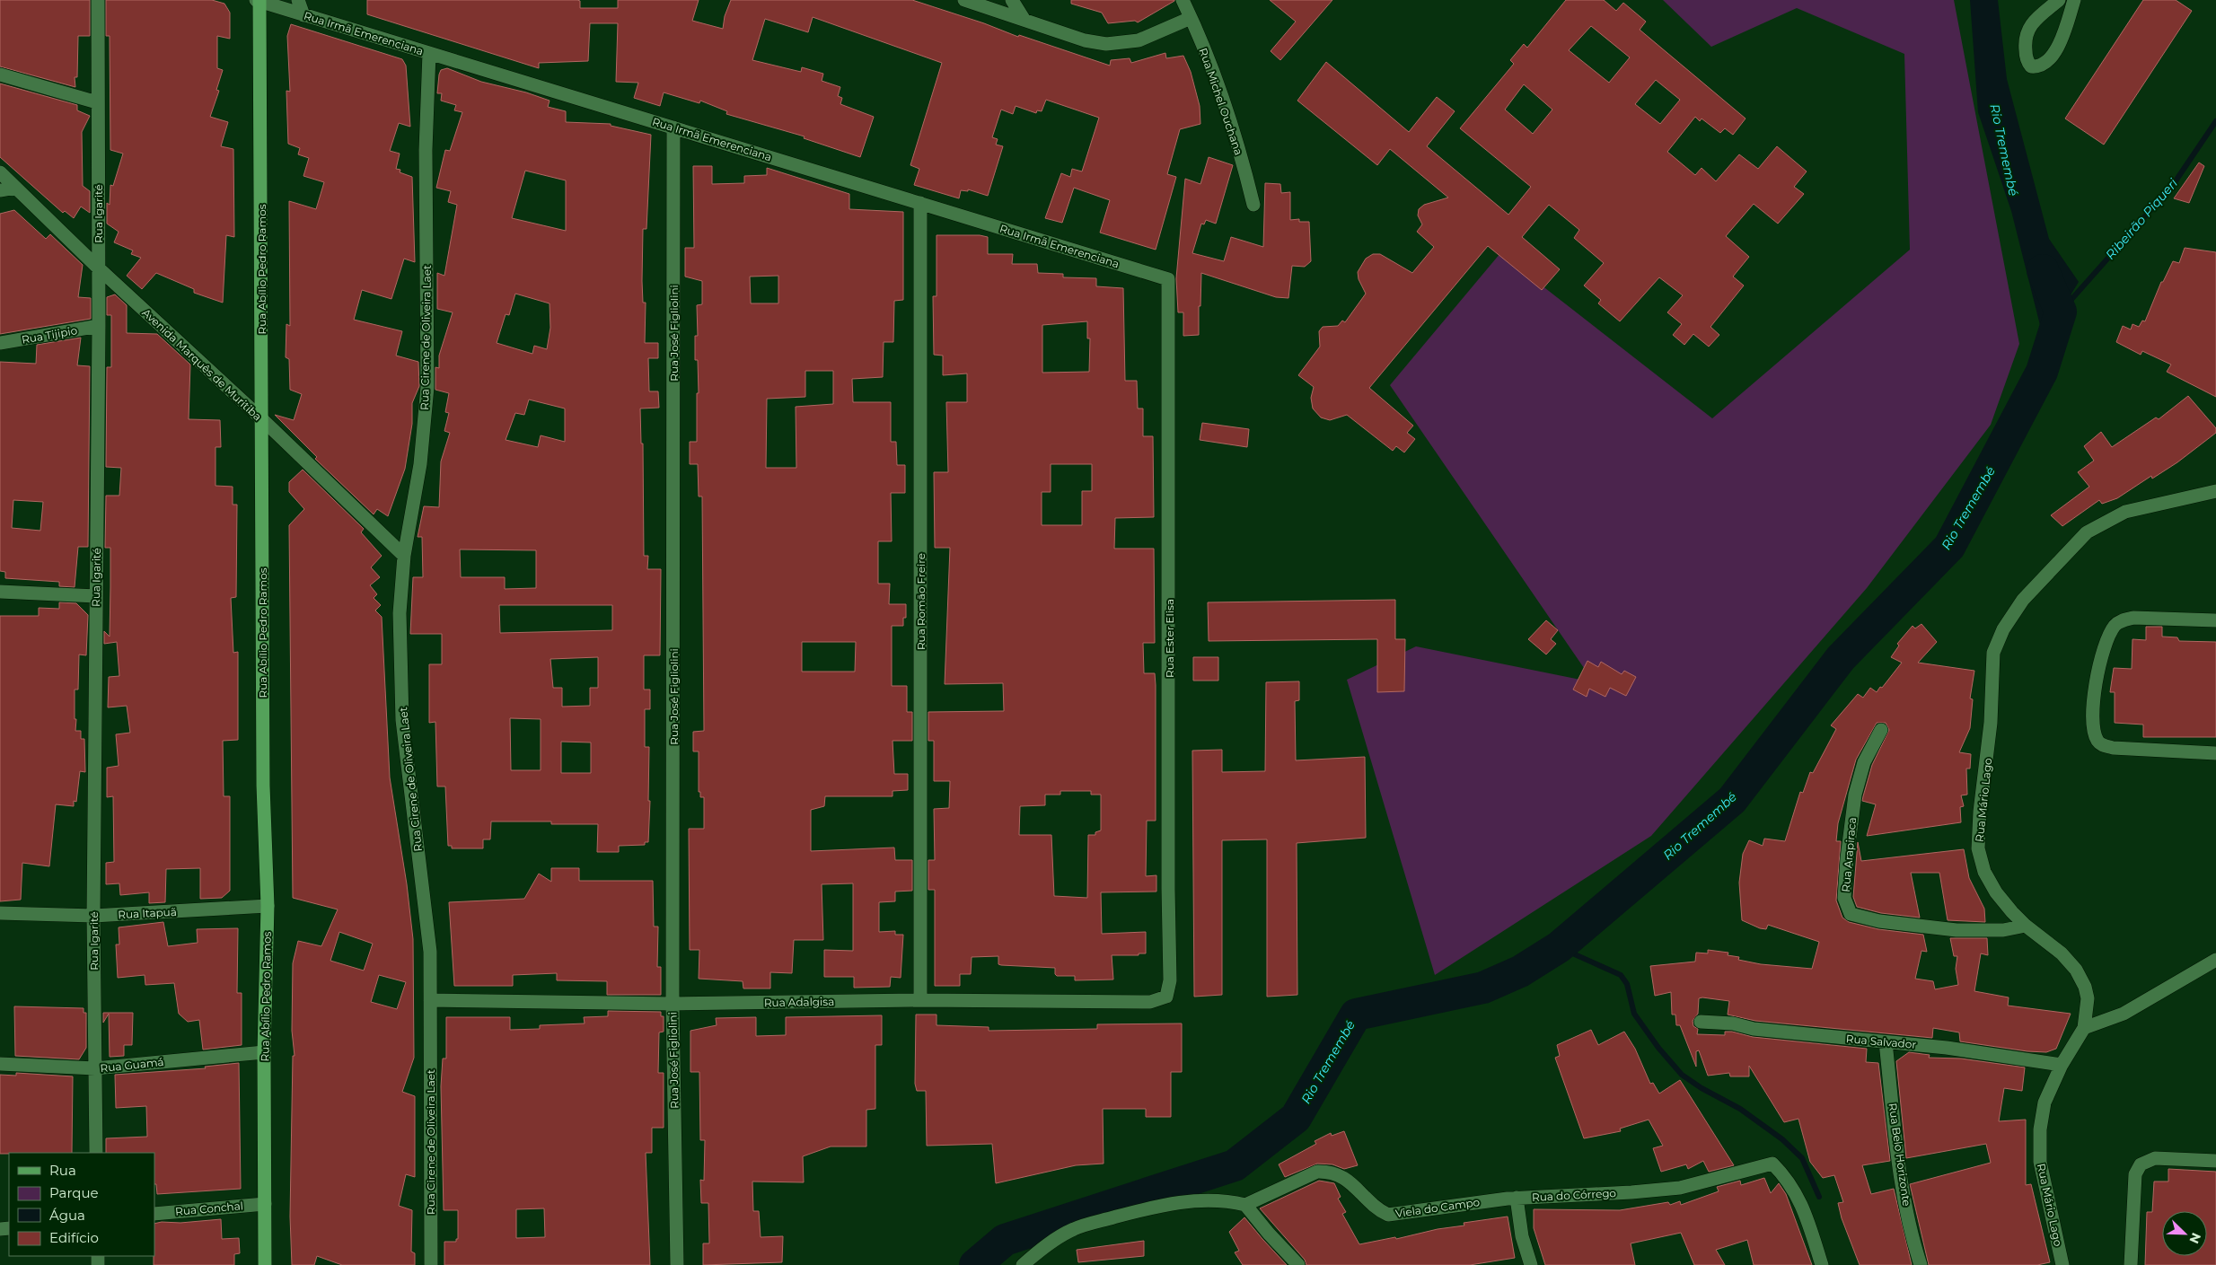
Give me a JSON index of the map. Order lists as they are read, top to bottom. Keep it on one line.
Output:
{"streets":{"main road":["Rua Abílio Pedro Ramos"],"street":["Rua Irmã Emerenciana","Rua Michel Ouchana","Rua Igarité","Rua José Figliolini","Rua Tijipio","Rua Cirene de Oliveira Laet","Avenida Marquês de Muritiba","Rua Romão Freire","Rua Ester Elisa","Rua Mário Lago","Rua Arapiraca","Rua Itapuã","Rua Adalgisa","Rua Salvador","Rua Guamá","Rua Belo Horizonte","Rua do Córrego","Viela do Campo","Rua Conchal"]},"crossings":[["Rua Irmã Emerenciana","Rua Abílio Pedro Ramos"],["Rua Irmã Emerenciana","Rua José Figliolini"],["Rua Irmã Emerenciana","Rua Cirene de Oliveira Laet"],["Rua Irmã Emerenciana","Rua Romão Freire"],["Rua Irmã Emerenciana","Rua Ester Elisa"],["Rua Igarité","Rua Tijipio"],["Rua Igarité","Avenida Marquês de Muritiba"],["Rua Igarité","Rua Itapuã"],["Rua Igarité","Rua Guamá"],["Rua Abílio Pedro Ramos","Avenida Marquês de Muritiba"],["Rua Abílio Pedro Ramos","Rua Itapuã"],["Rua Abílio Pedro Ramos","Rua Guamá"],["Rua Abílio Pedro Ramos","Rua Conchal"],["Rua José Figliolini","Rua Adalgisa"],["Rua Cirene de Oliveira Laet","Avenida Marquês de Muritiba"],["Rua Cirene de Oliveira Laet","Rua Adalgisa"],["Rua Romão Freire","Rua Adalgisa"],["Rua Ester Elisa","Rua Adalgisa"],["Rua Mário Lago","Rua Arapiraca"],["Rua Mário Lago","Rua Salvador"],["Rua Salvador","Rua Belo Horizonte"],["Rua do Córrego","Viela do Campo"]],"water":["Rio Tremembé","Ribeirão Piqueri"],"legend":["Rua","Parque","Água","Edifício"],"north":"bottom right"}
